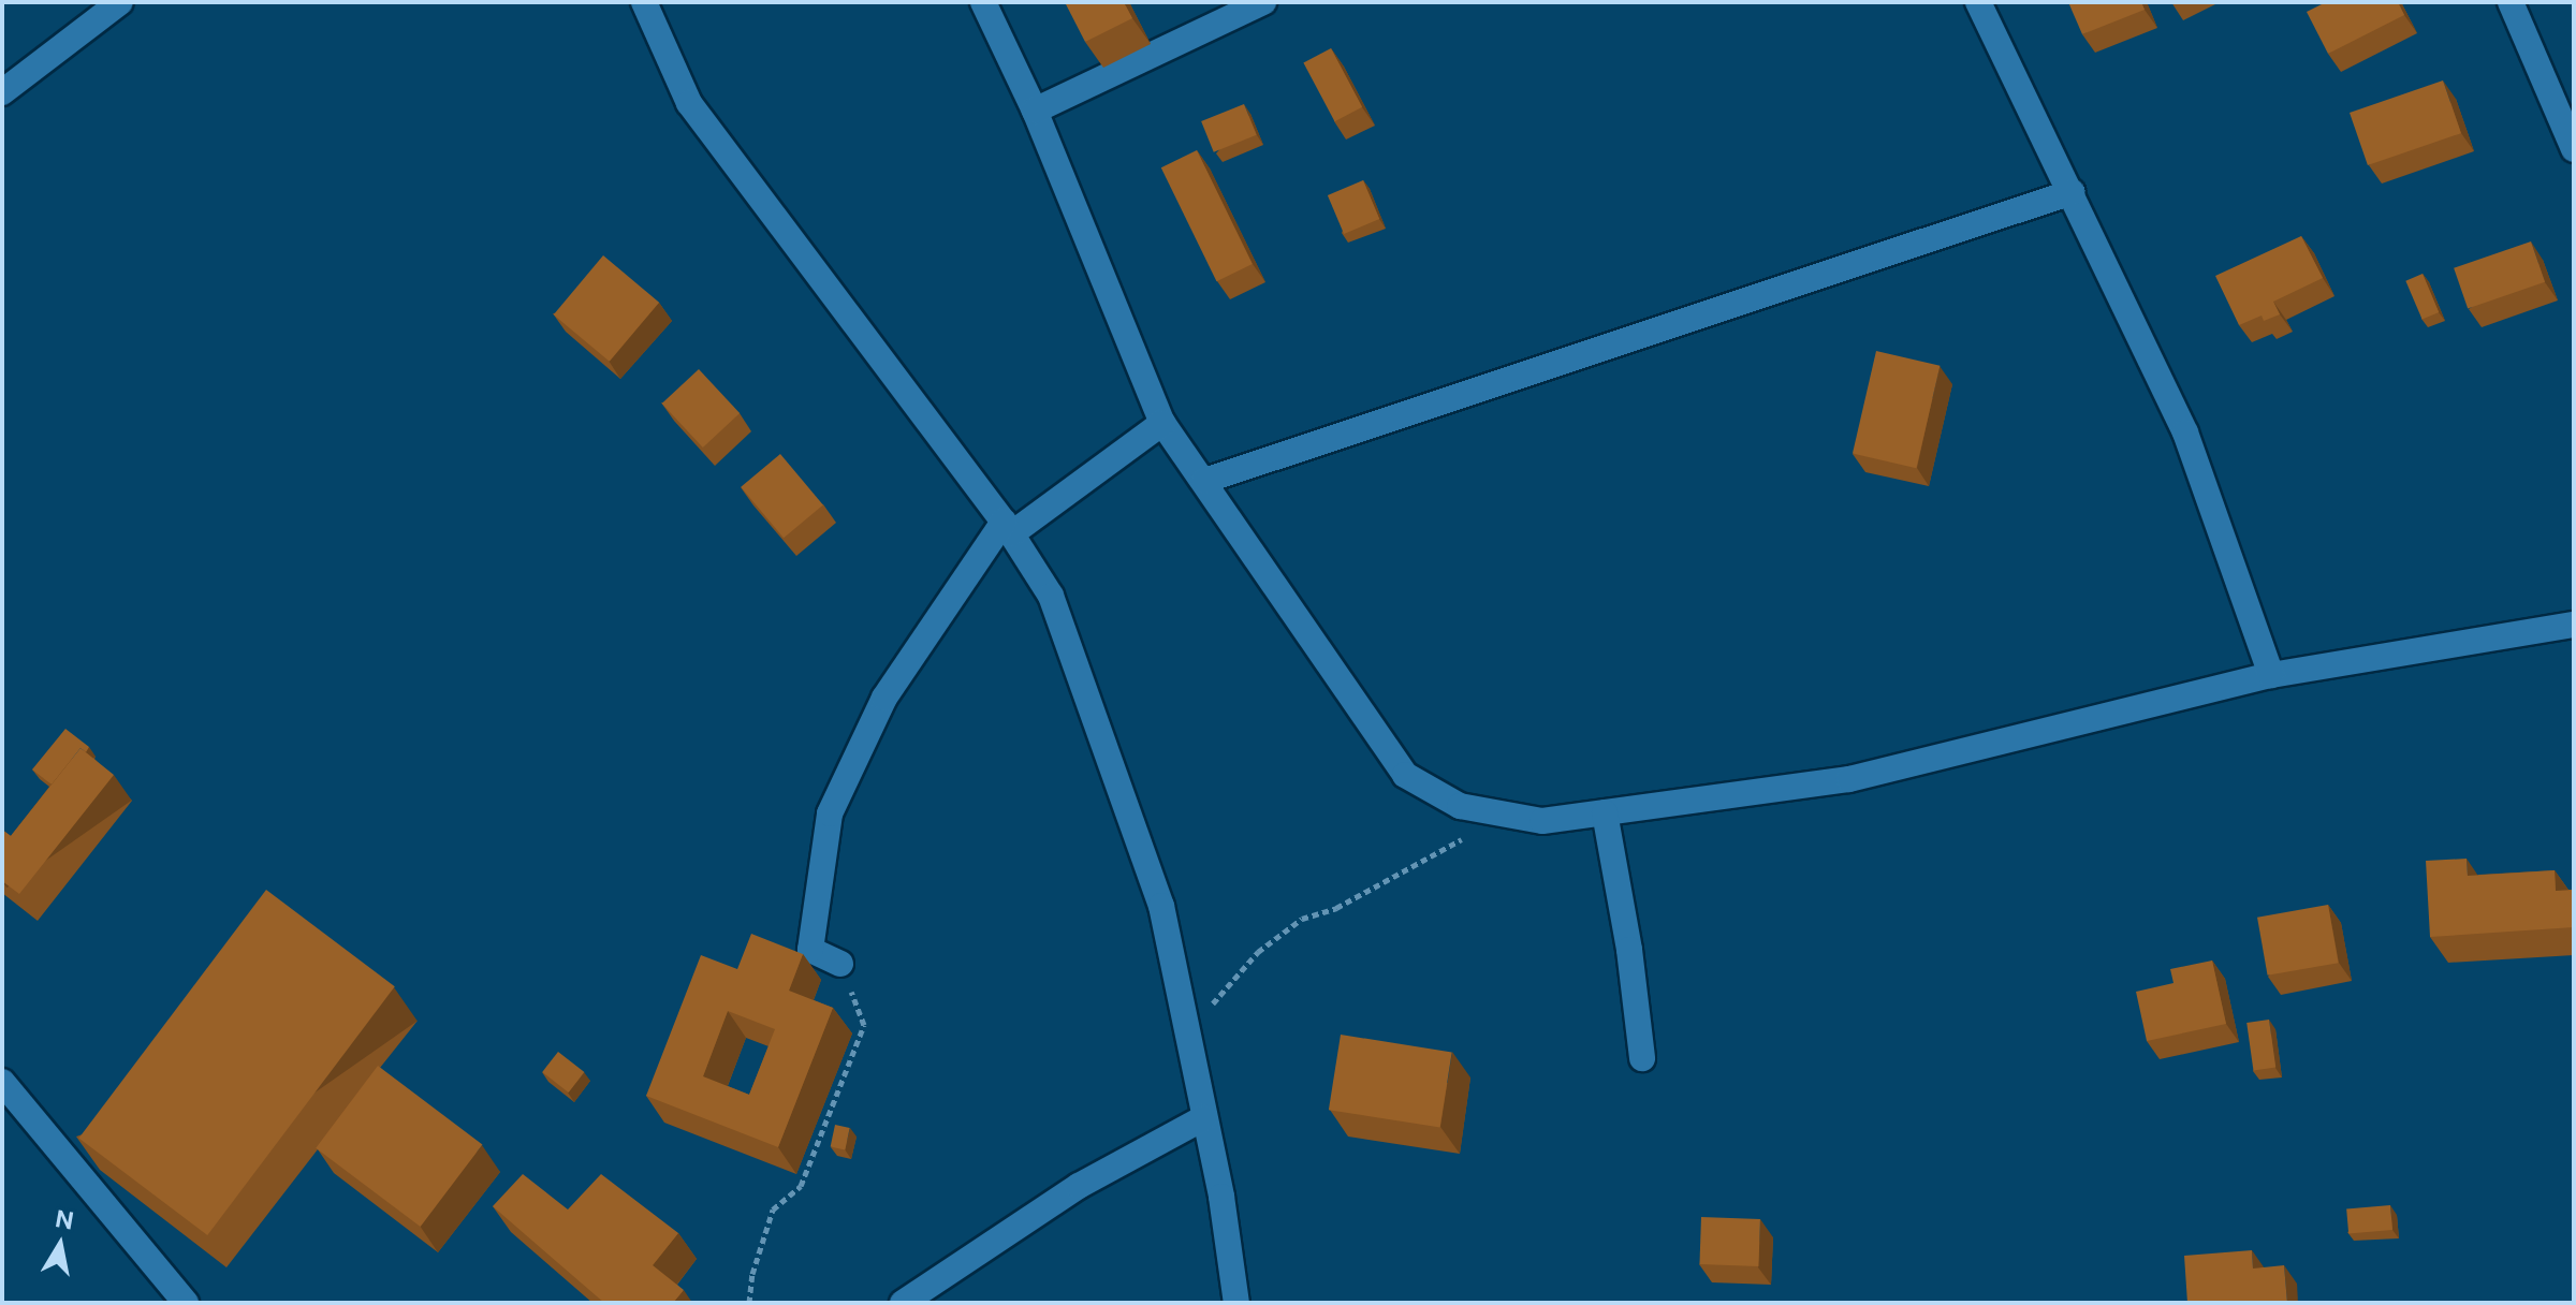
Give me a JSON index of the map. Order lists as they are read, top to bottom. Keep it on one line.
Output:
{"north":"top"}
